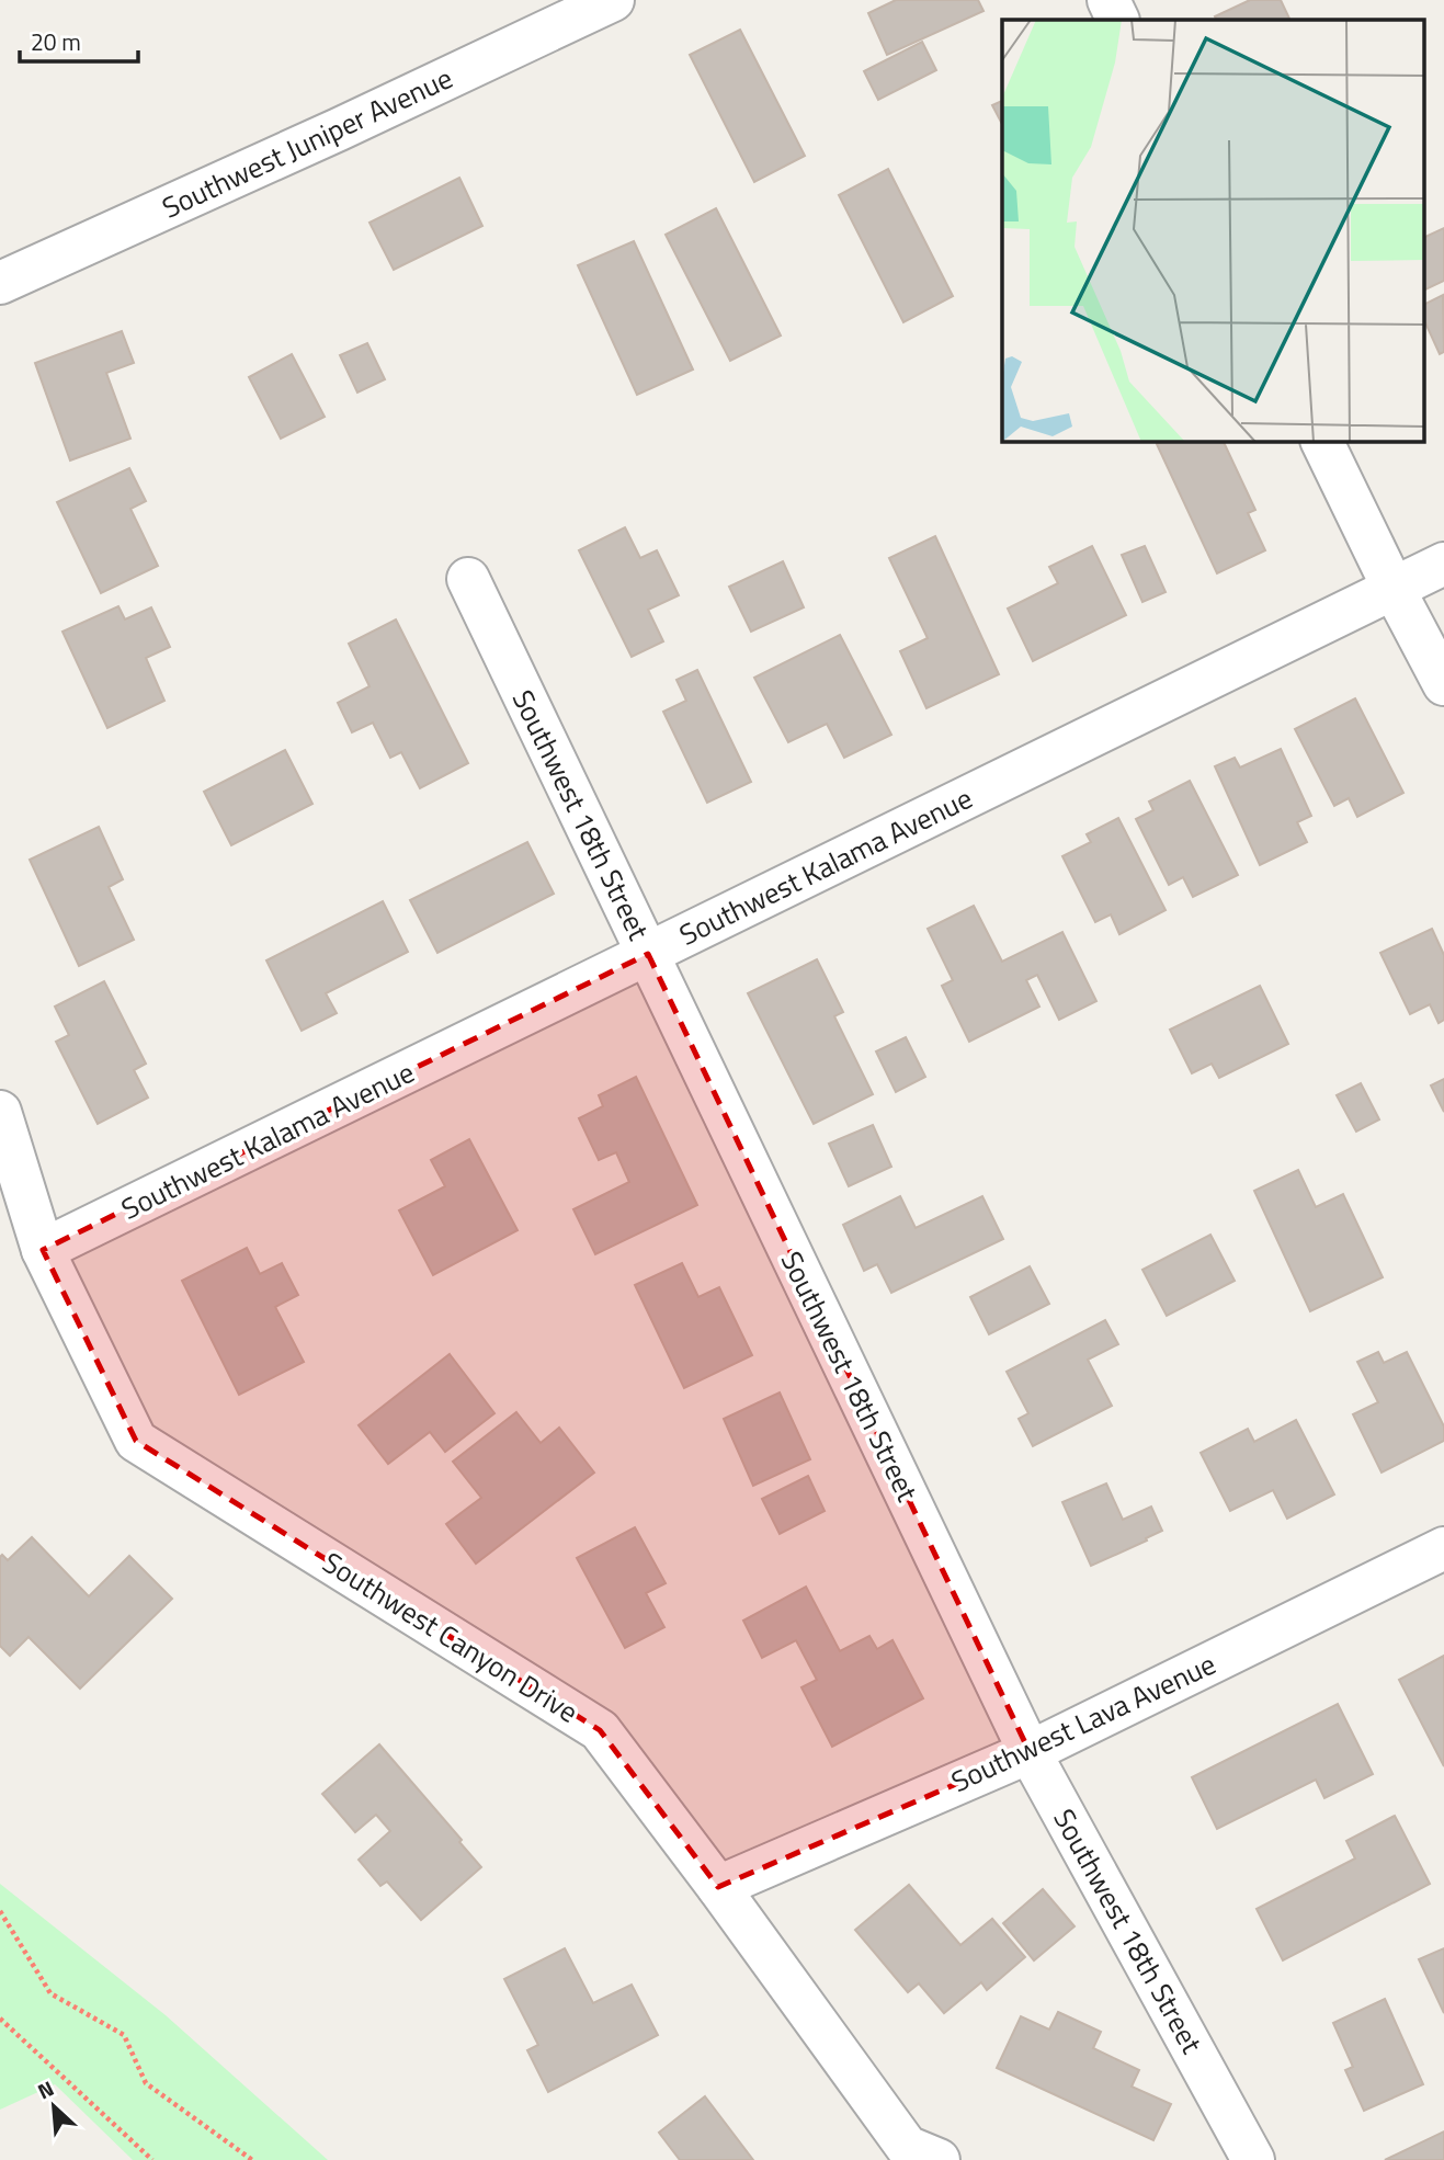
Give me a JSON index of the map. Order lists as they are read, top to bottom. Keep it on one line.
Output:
{"streets":{"street":["Southwest Juniper Avenue","Southwest 18th Street","Southwest Kalama Avenue","Southwest Canyon Drive","Southwest Lava Avenue"]},"crossings":[["Southwest 18th Street","Southwest Kalama Avenue"],["Southwest 18th Street","Southwest Lava Avenue"],["Southwest Kalama Avenue","Southwest Canyon Drive"],["Southwest Canyon Drive","Southwest Lava Avenue"]],"scale_bar":"20 m","north":"top left"}
